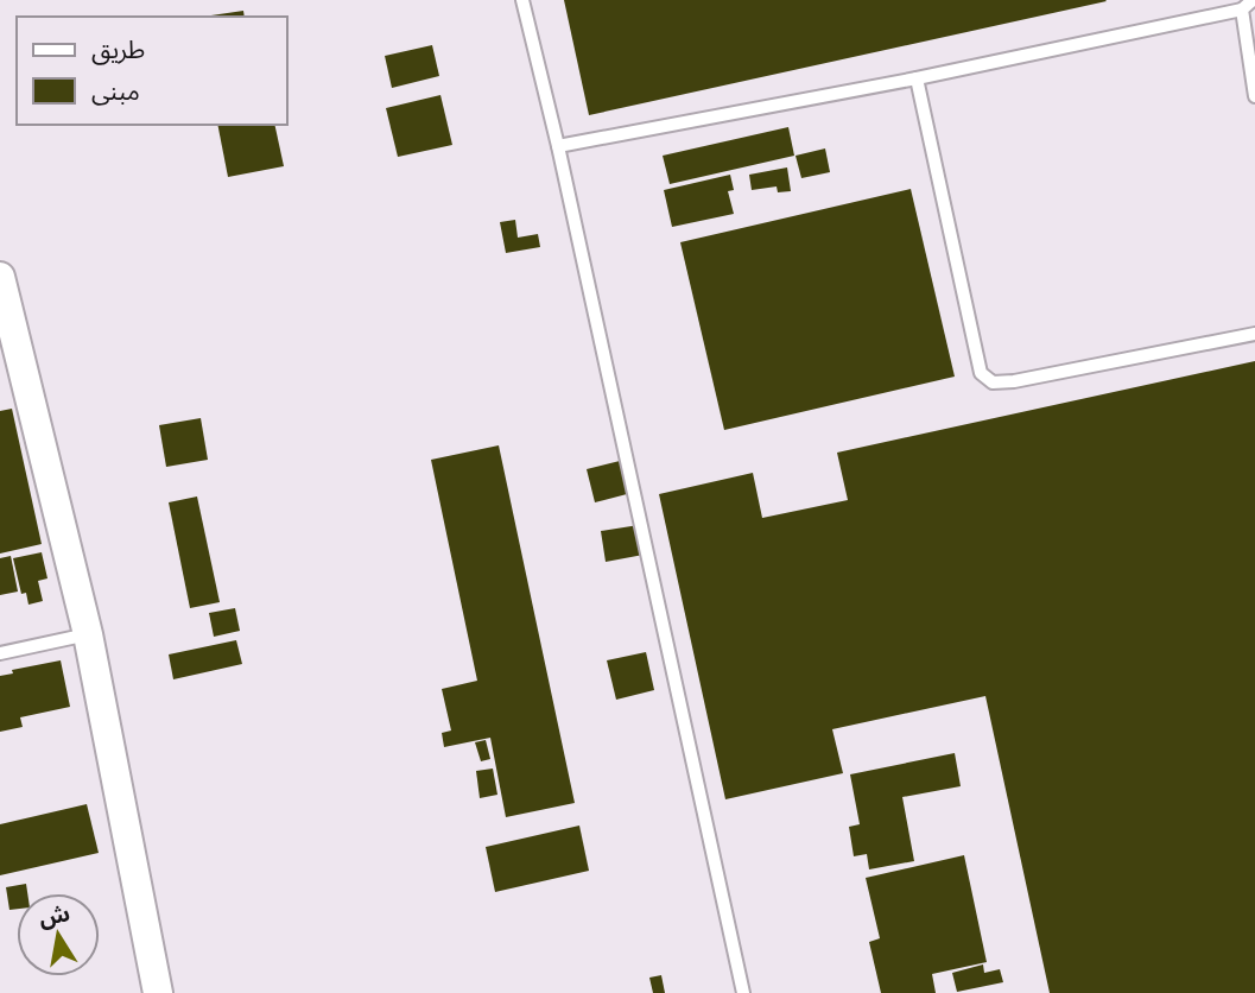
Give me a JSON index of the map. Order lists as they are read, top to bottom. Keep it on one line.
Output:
{"legend":["طريق","مبنى"],"north":"top"}
